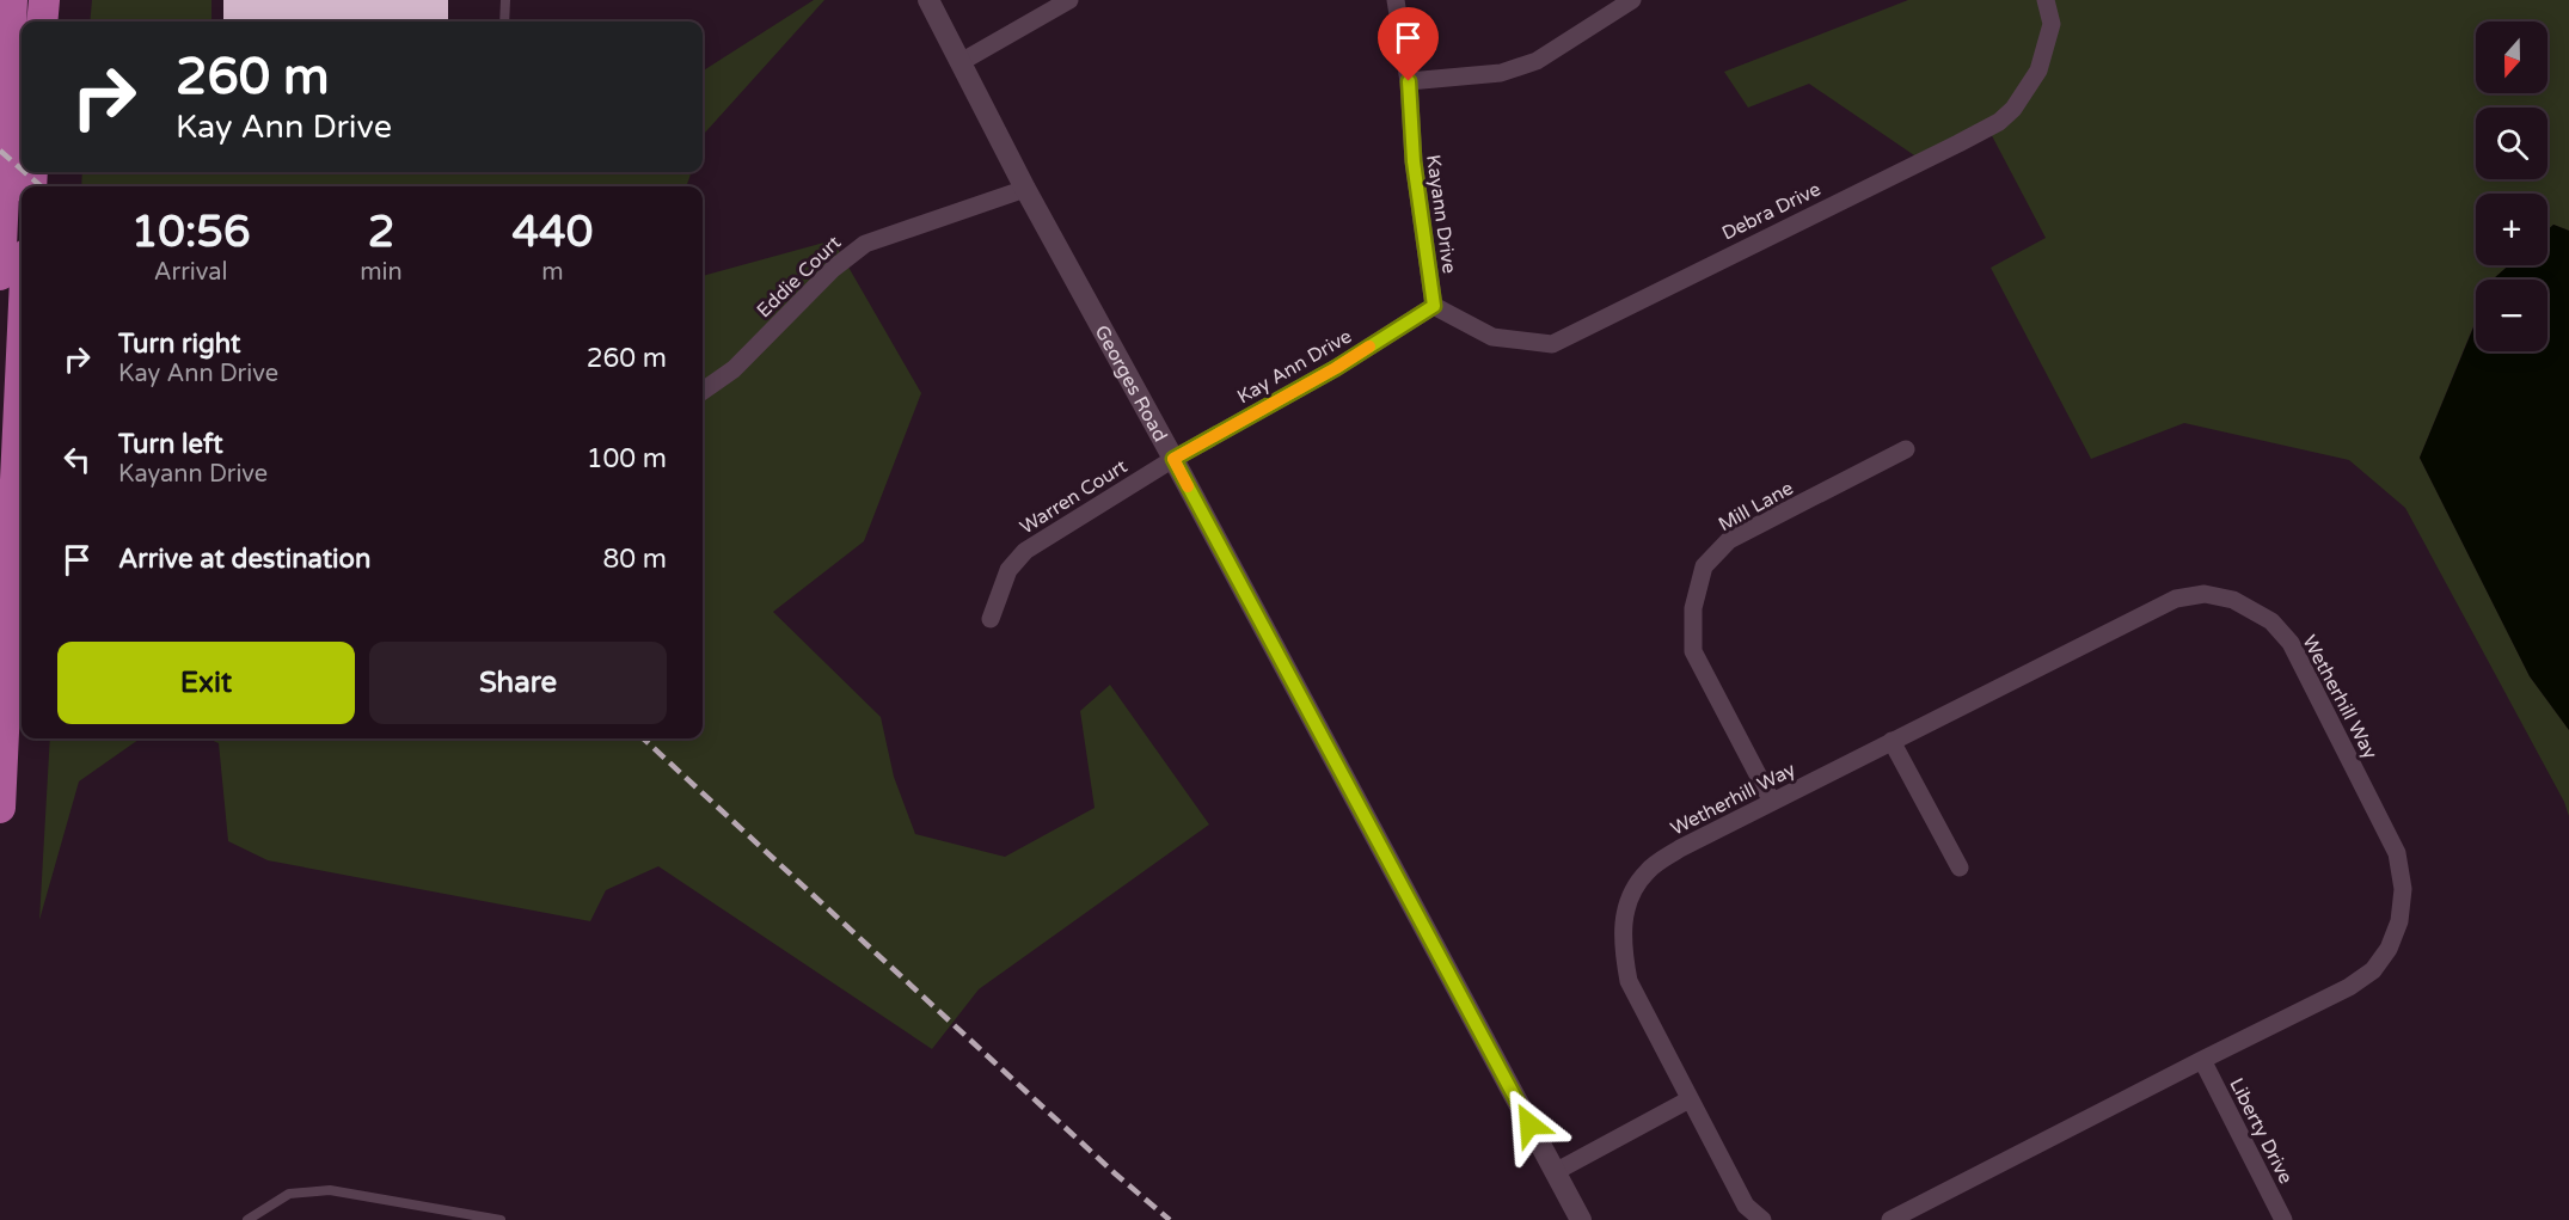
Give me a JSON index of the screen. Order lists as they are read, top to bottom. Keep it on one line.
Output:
{"streets":{"street":["Debra Drive","Kayann Drive","Eddie Court","Kay Ann Drive","Georges Road","Warren Court","Mill Lane","Wetherhill Way","Liberty Drive"]},"crossings":[["Debra Drive","Kayann Drive"],["Debra Drive","Kay Ann Drive"],["Kayann Drive","Kay Ann Drive"],["Eddie Court","Georges Road"],["Kay Ann Drive","Georges Road"],["Kay Ann Drive","Warren Court"],["Georges Road","Warren Court"],["Mill Lane","Wetherhill Way"],["Wetherhill Way","Liberty Drive"]],"north":"bottom","page":{"map_buttons":["+","−"],"turn":["260 m","Kay Ann Drive"],"eta":["10:56","Arrival","2","min","440","m"],"list":[{"name":"Turn right","note":"Kay Ann Drive","value":"260 m"},{"name":"Turn left","note":"Kayann Drive","value":"100 m"},{"name":"Arrive at destination","value":"80 m"}],"buttons":["Exit","Share"]}}
